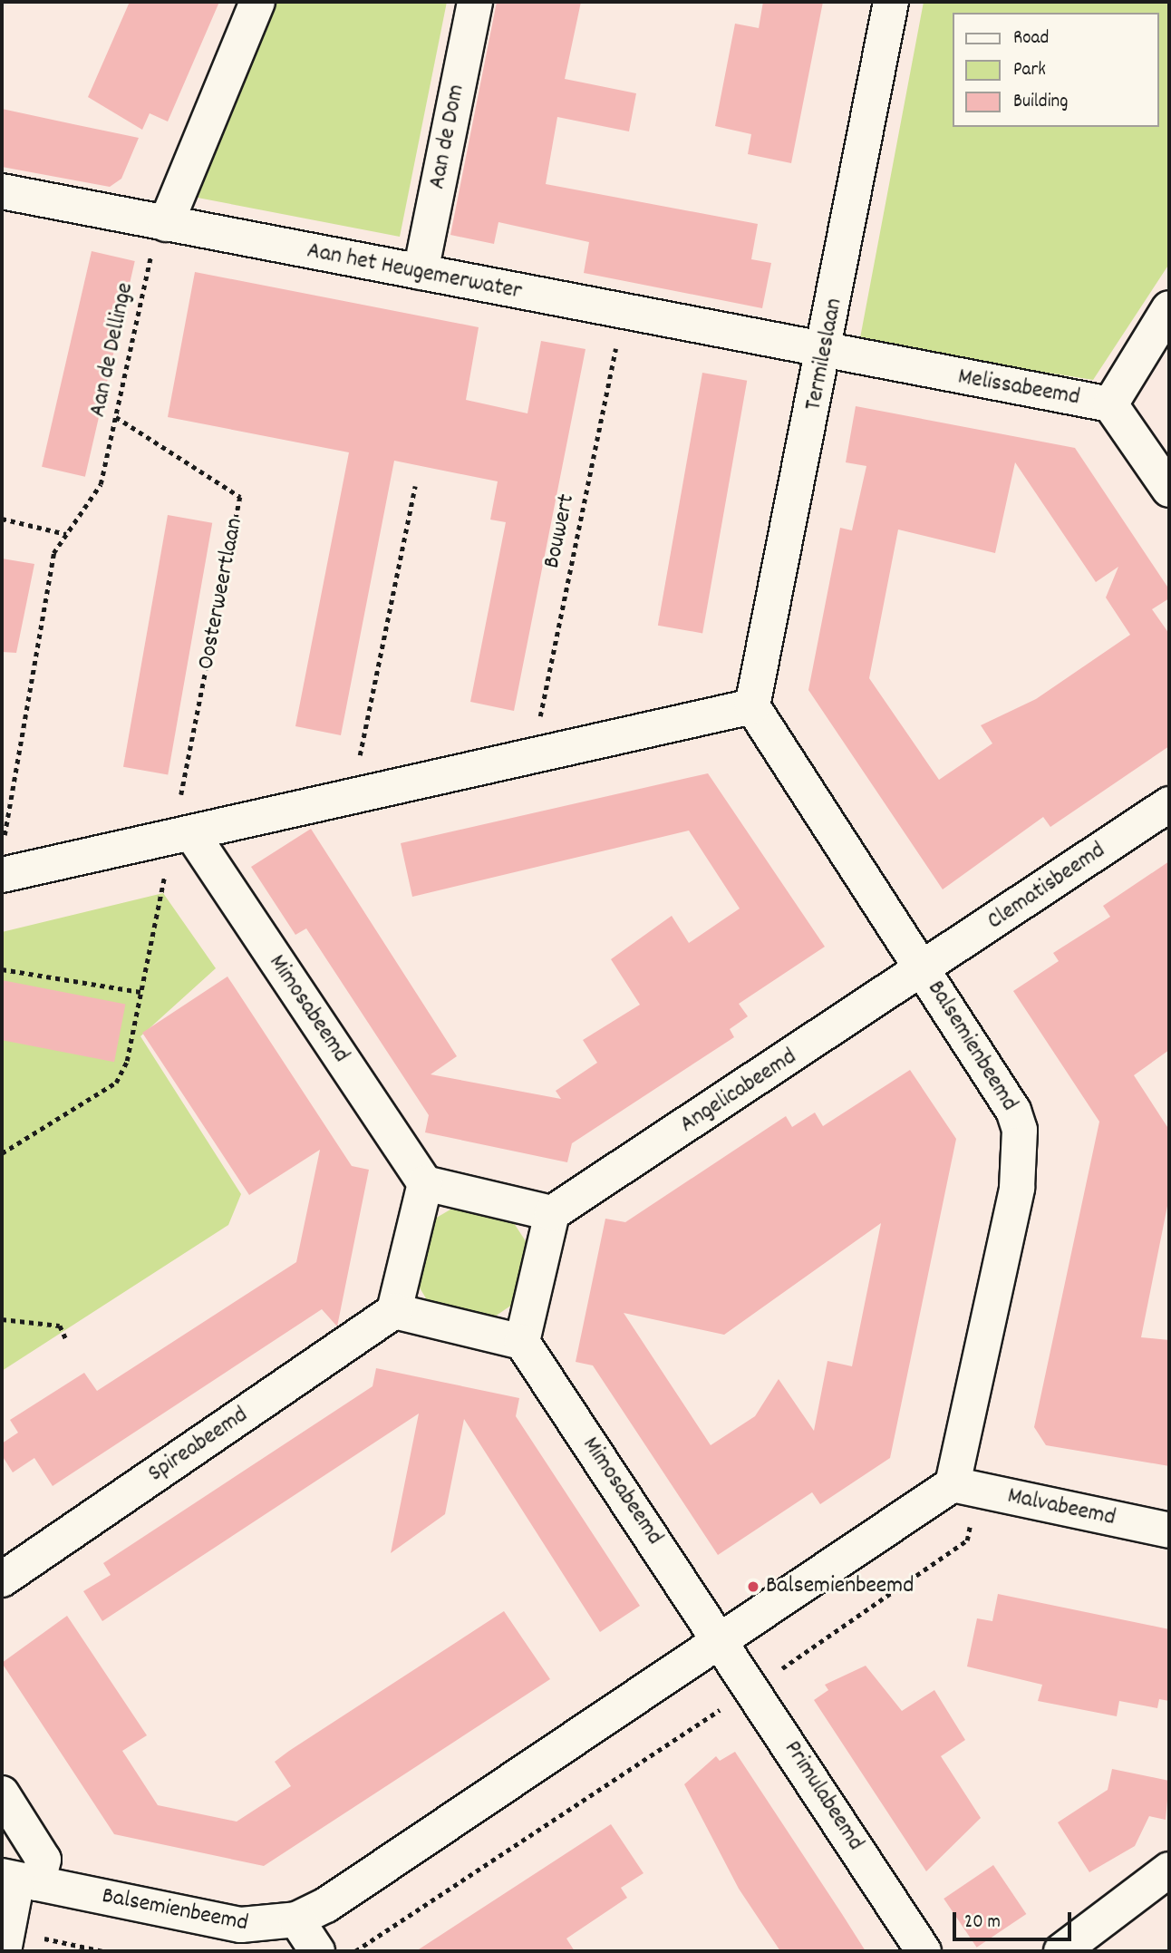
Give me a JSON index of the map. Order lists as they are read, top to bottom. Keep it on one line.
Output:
{"streets":{"street":["Aan de Dom","Aan het Heugemerwater","Termileslaan","Melissabeemd","Clematisbeemd","Mimosabeemd","Balsemienbeemd","Angelicabeemd","Spireabeemd","Malvabeemd","Primulabeemd"],"path":["Aan de Dellinge","Bouwert","Oosterweertlaan"]},"crossings":[["Aan de Dom","Aan het Heugemerwater"],["Aan het Heugemerwater","Aan de Dellinge"],["Aan het Heugemerwater","Termileslaan"],["Aan het Heugemerwater","Melissabeemd"],["Aan het Heugemerwater","Bouwert"],["Aan de Dellinge","Oosterweertlaan"],["Termileslaan","Melissabeemd"],["Termileslaan","Balsemienbeemd"],["Oosterweertlaan","Mimosabeemd"],["Clematisbeemd","Balsemienbeemd"],["Clematisbeemd","Angelicabeemd"],["Mimosabeemd","Balsemienbeemd"],["Mimosabeemd","Primulabeemd"],["Balsemienbeemd","Angelicabeemd"],["Balsemienbeemd","Malvabeemd"],["Balsemienbeemd","Primulabeemd"]],"places":["Balsemienbeemd"],"legend":["Road","Park","Building"],"scale_bar":"20 m"}
